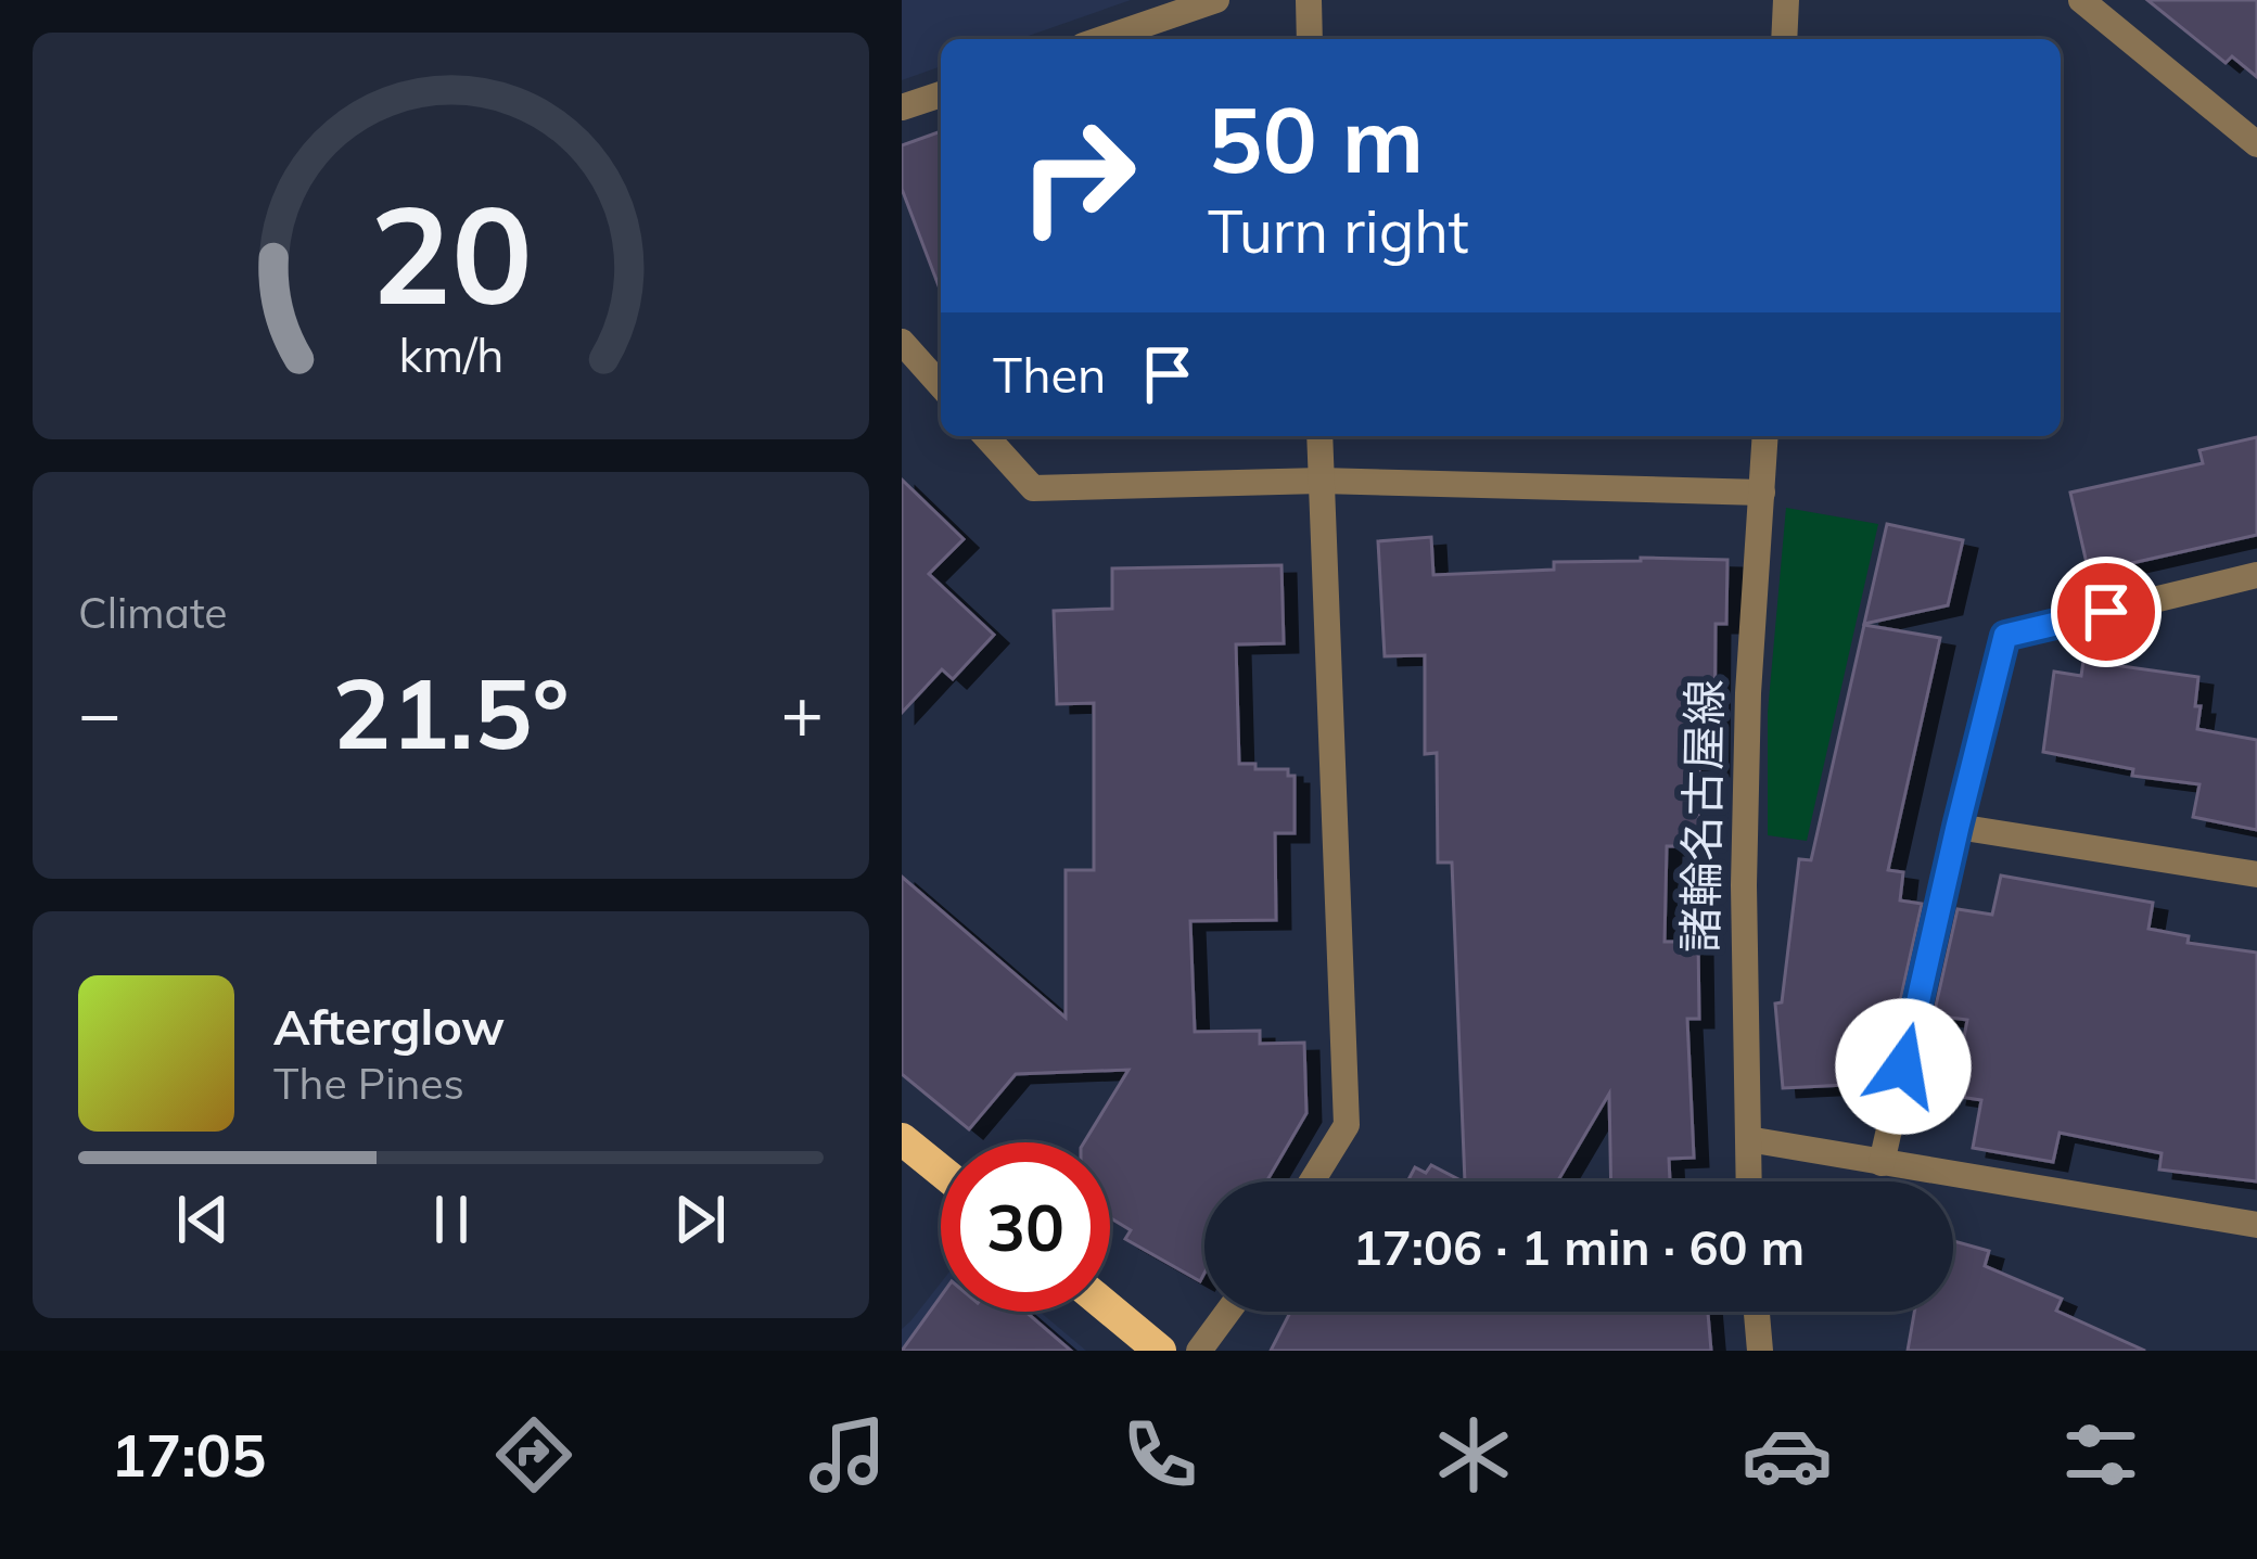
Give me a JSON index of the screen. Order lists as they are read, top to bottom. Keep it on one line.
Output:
{"streets":{"street":["諸輪名古屋線"]},"page":{"turn":["50 m","Turn right"],"then":"Then","tile":"Climate","heat":["−","21.5°","+"],"song":["Afterglow","The Pines"],"limit":"30","trip":"17:06 · 1 min · 60 m","tabs":"17:05","gauge":["20","km/h"]}}
